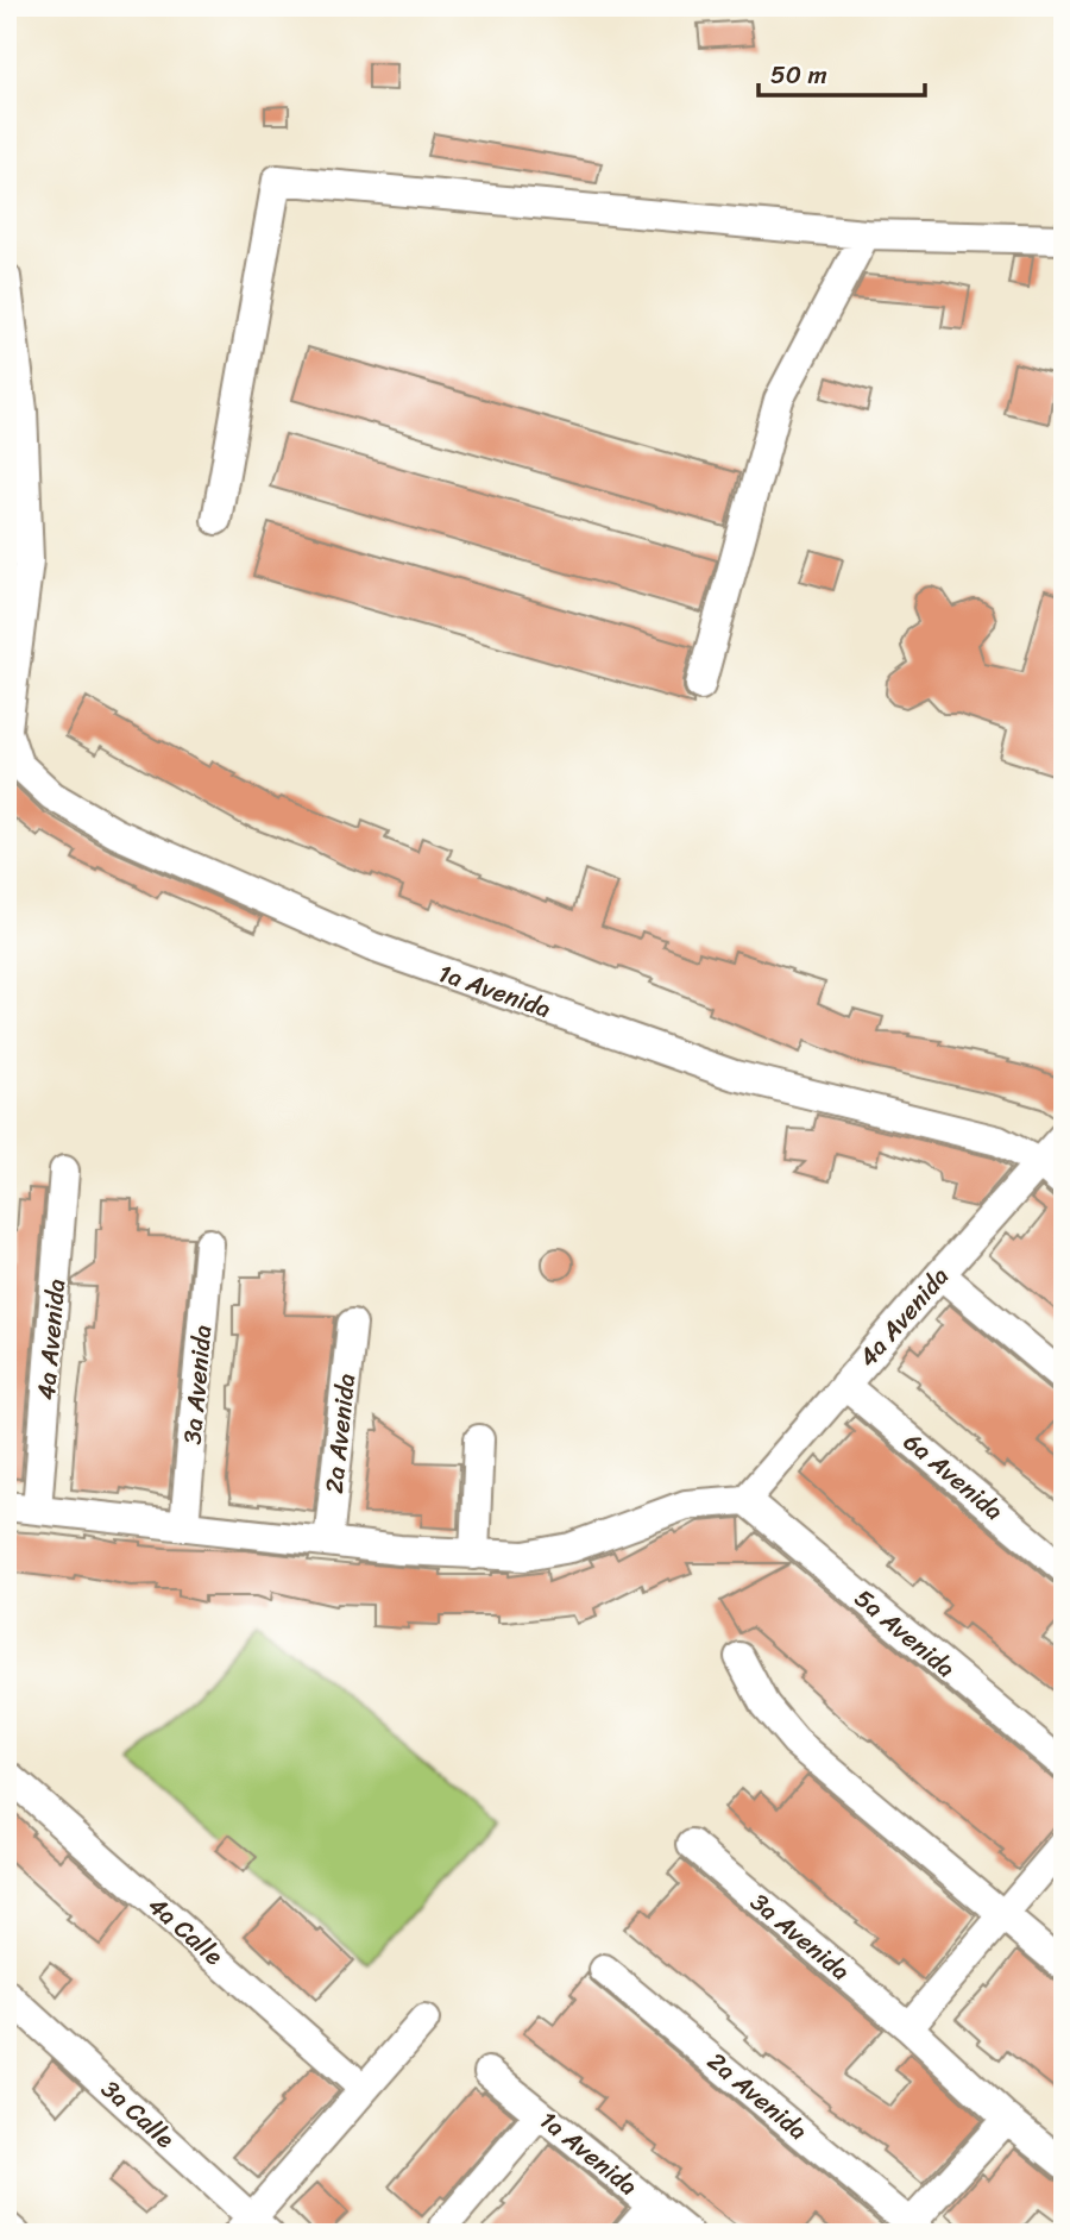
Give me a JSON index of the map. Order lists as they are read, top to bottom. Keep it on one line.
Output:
{"streets":{"street":["1a Avenida","4a Avenida","3a Avenida","2a Avenida","6a Avenida","5a Avenida","4a Calle","3a Calle"]},"crossings":[["1a Avenida","4a Avenida"],["4a Avenida","6a Avenida"],["4a Avenida","5a Avenida"],["3a Avenida","2a Avenida"]],"scale_bar":"50 m"}
